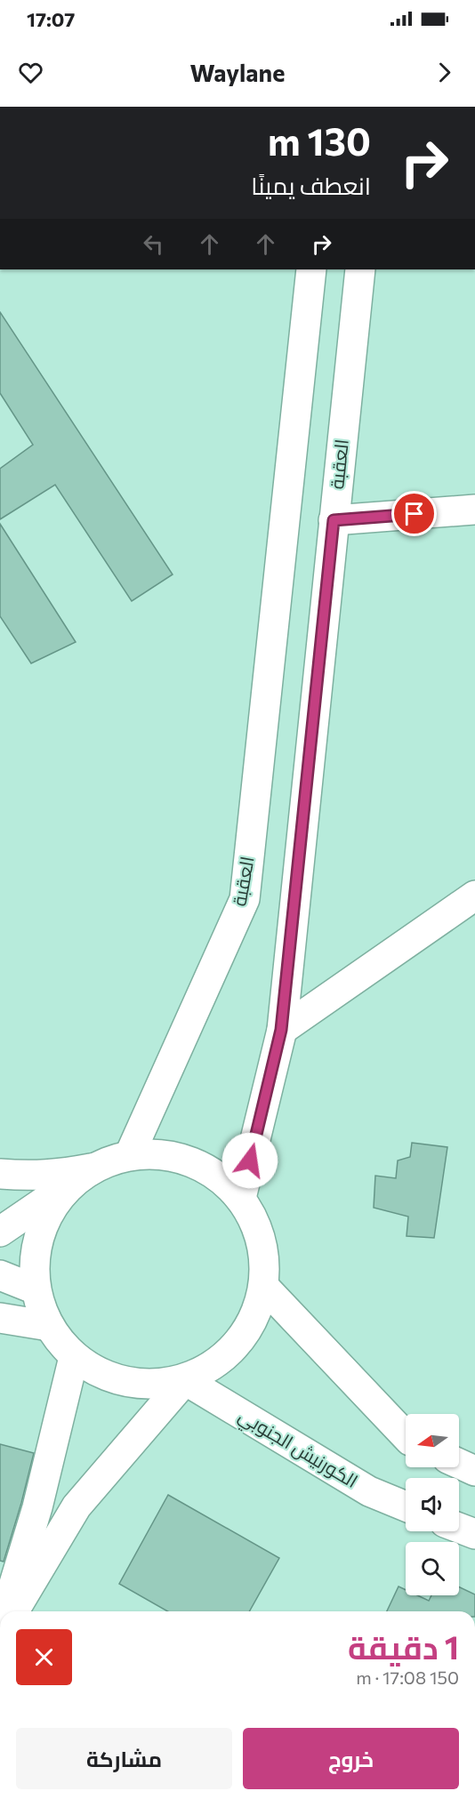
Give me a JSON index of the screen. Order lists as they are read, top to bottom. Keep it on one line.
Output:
{"streets":{"main road":["العقبة","الكورنيش الجنوبي"]},"north":"left","page":{"status":"17:07","header":"Waylane","turn":["130 m","انعطف يمينًا"],"heading":["1 دقيقة","150 m · 17:08"],"buttons":["خروج","مشاركة"]}}
